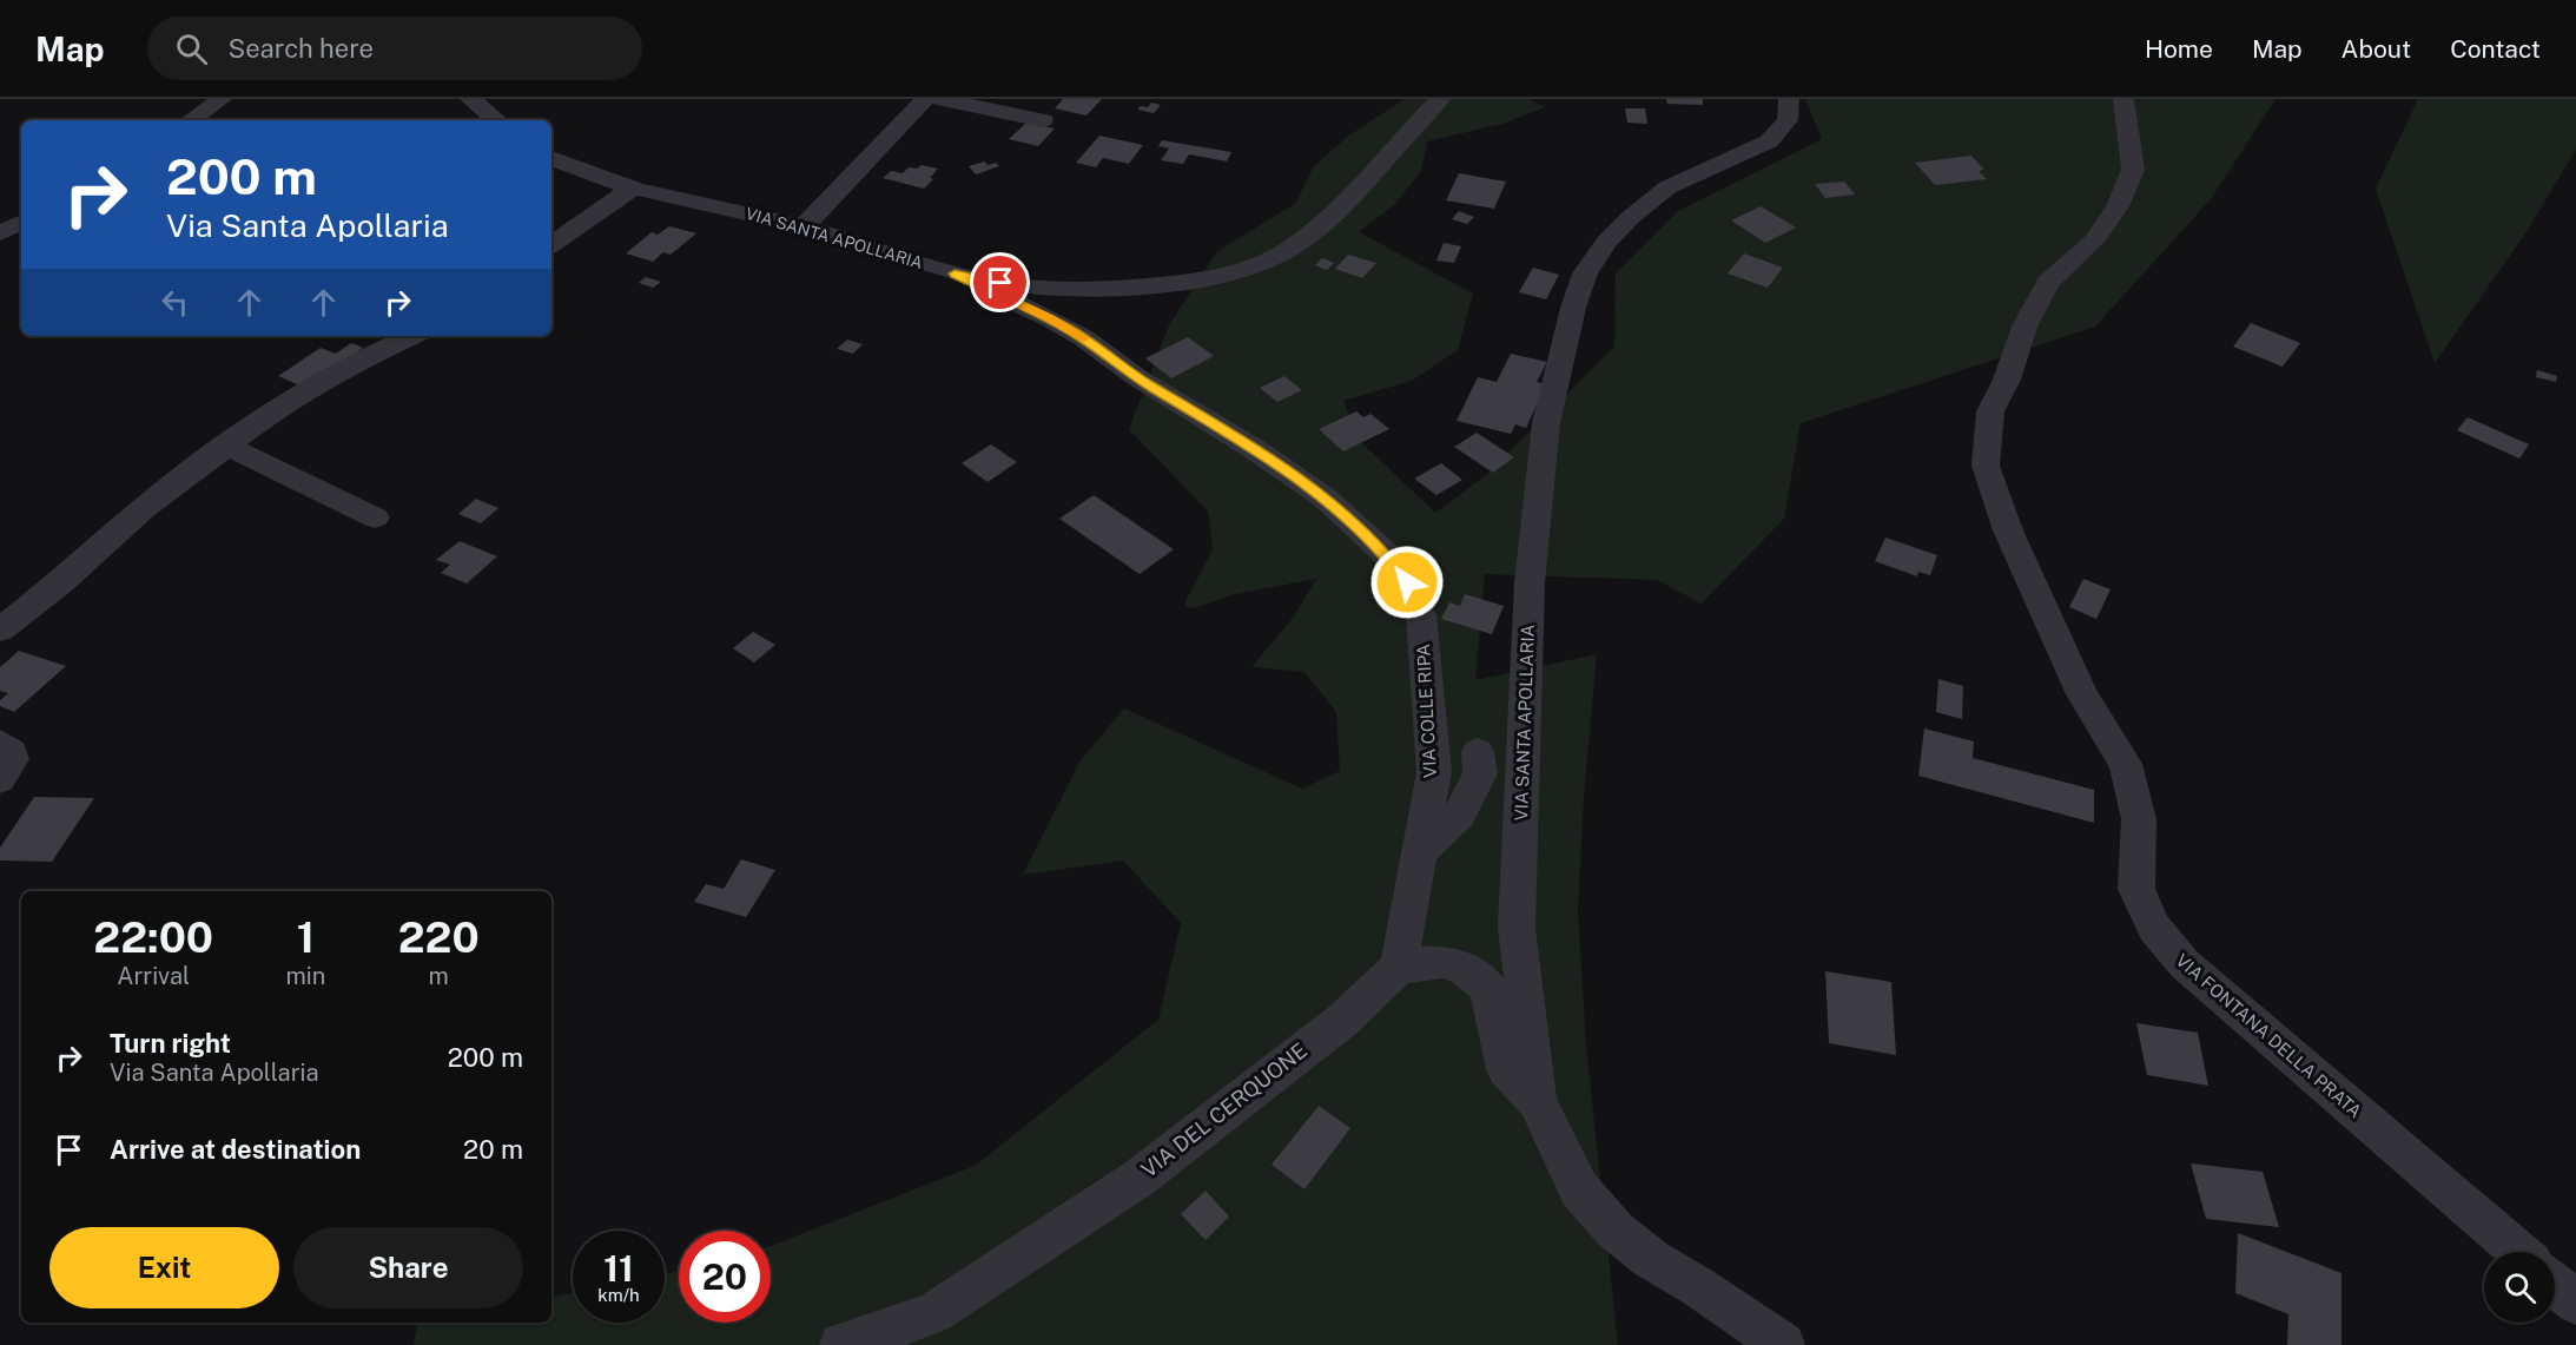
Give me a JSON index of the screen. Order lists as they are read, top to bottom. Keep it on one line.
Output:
{"streets":{"street":["VIA SANTA APOLLARIA","VIA COLLE RIPA","VIA FONTANA DELLA PRATA","VIA DEL CERQUONE"]},"crossings":[["VIA SANTA APOLLARIA","VIA COLLE RIPA"],["VIA COLLE RIPA","VIA DEL CERQUONE"]],"page":{"header":"Map","search":"Search here","nav":["Home","Map","About","Contact"],"turn":["200 m","Via Santa Apollaria"],"eta":["22:00","Arrival","1","min","220","m"],"list":[{"name":"Turn right","note":"Via Santa Apollaria","value":"200 m"},{"name":"Arrive at destination","value":"20 m"}],"buttons":["Exit","Share"],"speed":"11 km/h","limit":"20"}}
